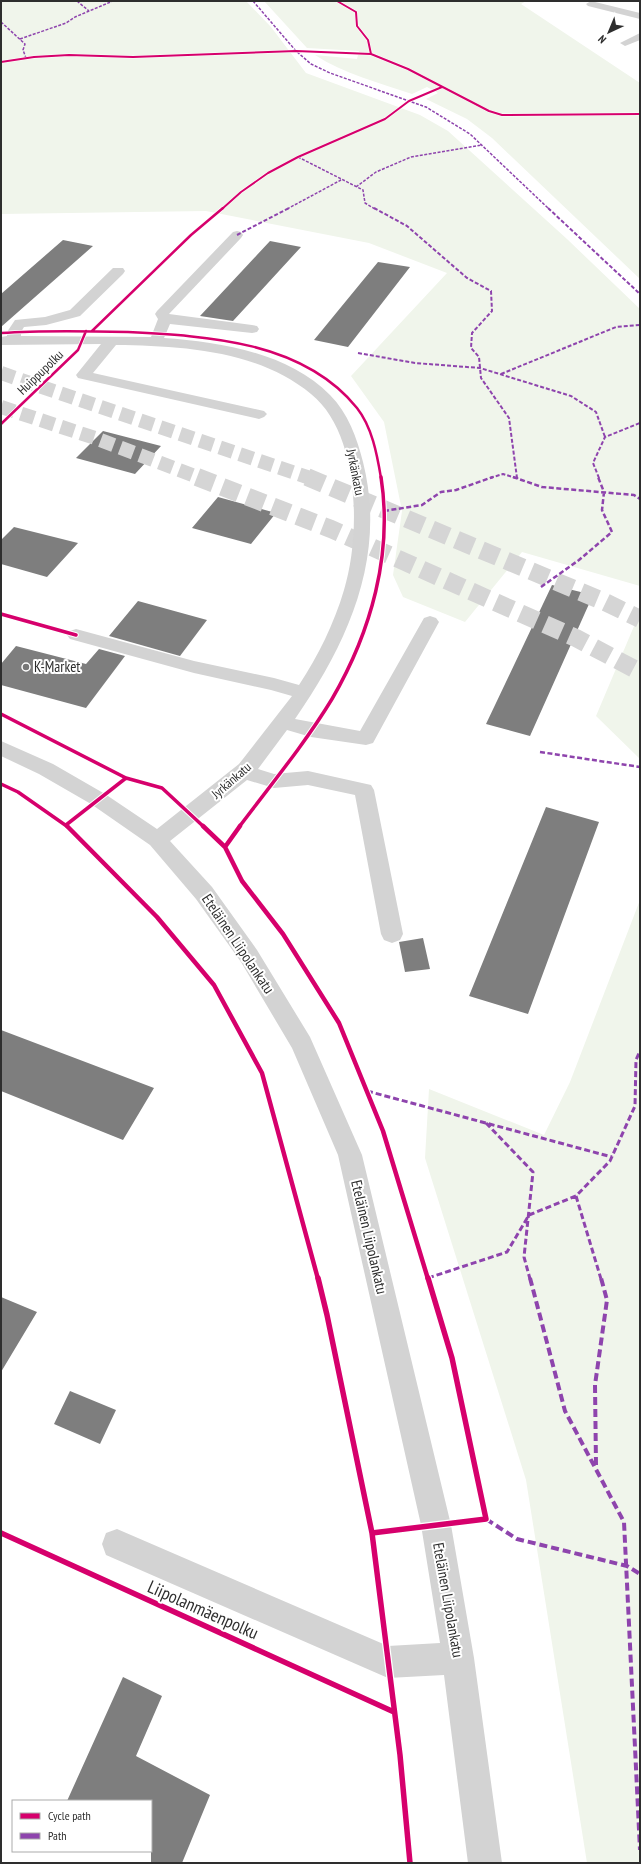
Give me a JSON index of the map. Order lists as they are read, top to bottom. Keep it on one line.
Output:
{"streets":{"street":["Jyrkänkatu","Eteläinen Liipolankatu"],"cycle path":["Huippupolku","Liipolanmäenpolku"]},"crossings":[["Jyrkänkatu","Eteläinen Liipolankatu"]],"places":["K-Market"],"legend":["Cycle path","Path"],"north":"bottom left"}
